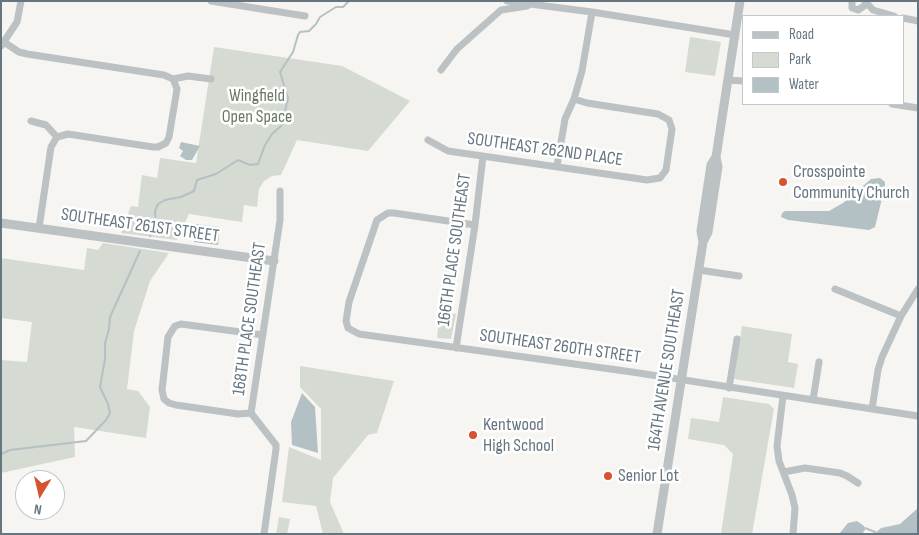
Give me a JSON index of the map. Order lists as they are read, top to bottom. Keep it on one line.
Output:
{"streets":{"street":["SOUTHEAST 262ND PLACE","SOUTHEAST 261ST STREET","166TH PLACE SOUTHEAST","168TH PLACE SOUTHEAST","SOUTHEAST 260TH STREET","164TH AVENUE SOUTHEAST"]},"crossings":[["SOUTHEAST 262ND PLACE","166TH PLACE SOUTHEAST"],["SOUTHEAST 261ST STREET","168TH PLACE SOUTHEAST"],["166TH PLACE SOUTHEAST","SOUTHEAST 260TH STREET"],["SOUTHEAST 260TH STREET","164TH AVENUE SOUTHEAST"]],"parks":["Wingfield Open Space"],"places":["Crosspointe Community Church","Kentwood High School","Senior Lot"],"legend":["Road","Park","Water"],"north":"bottom"}
